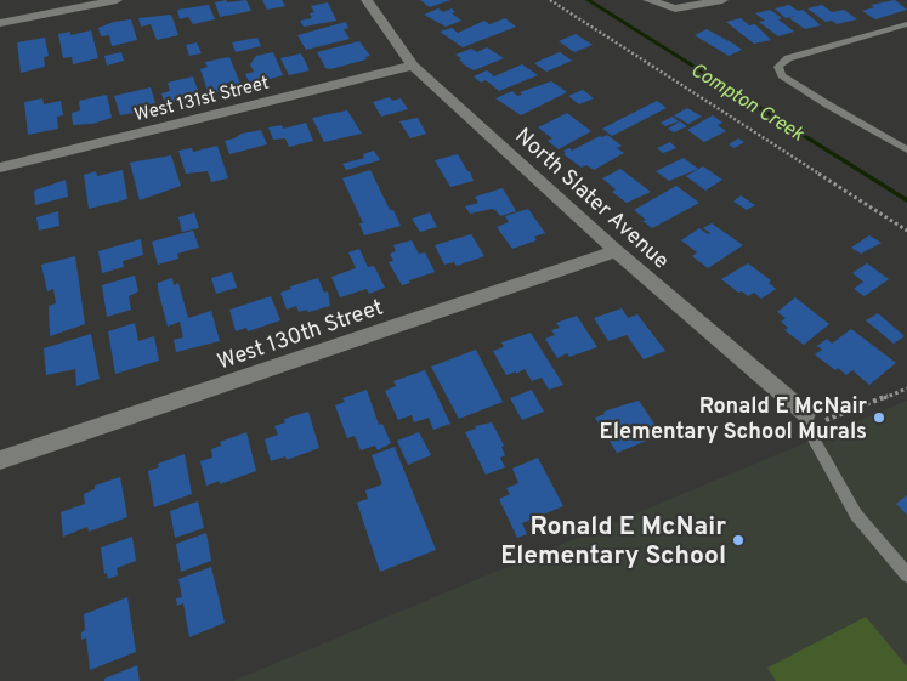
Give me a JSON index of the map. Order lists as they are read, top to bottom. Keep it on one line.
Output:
{"streets":{"street":["West 131st Street","North Slater Avenue","West 130th Street"]},"crossings":[["West 131st Street","North Slater Avenue"],["North Slater Avenue","West 130th Street"]],"water":["Compton Creek"],"places":["Ronald E McNair Elementary School Murals","Ronald E McNair Elementary School"]}
